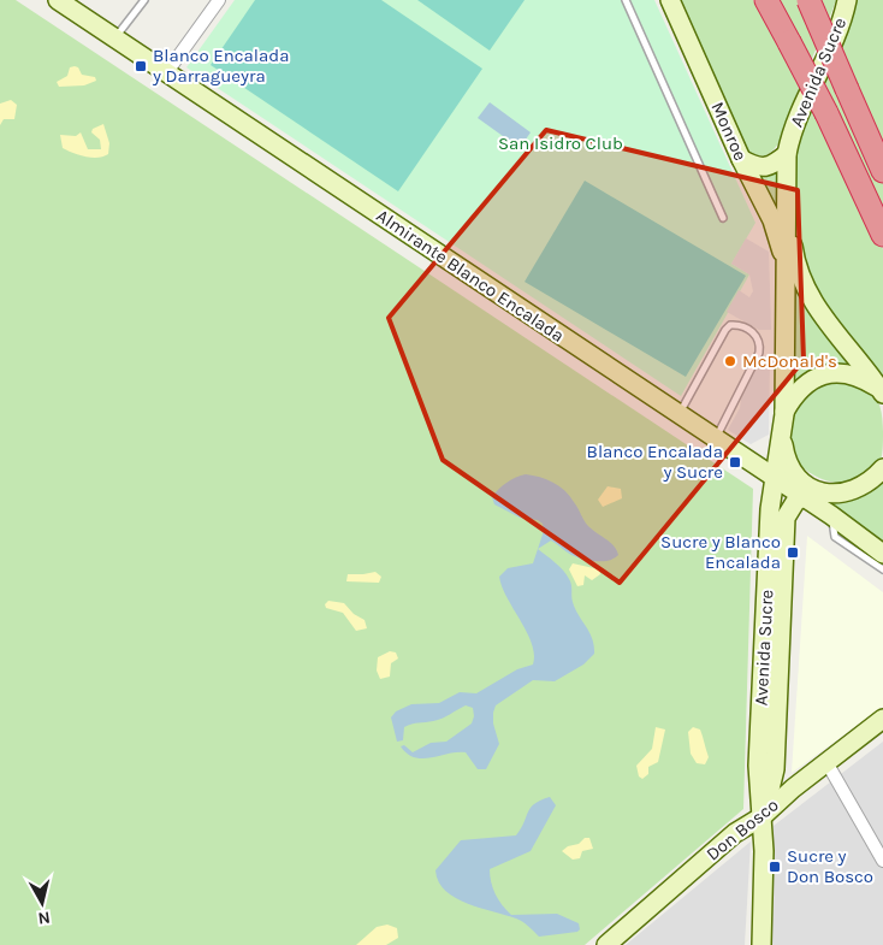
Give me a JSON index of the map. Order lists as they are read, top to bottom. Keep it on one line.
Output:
{"streets":{"main road":["Avenida Sucre","Monroe","Almirante Blanco Encalada","Don Bosco"]},"crossings":[["Avenida Sucre","Monroe"],["Avenida Sucre","Almirante Blanco Encalada"],["Avenida Sucre","Don Bosco"]],"parks":["San Isidro Club"],"places":{"transit":["Blanco Encalada y Darragueyra","Blanco Encalada y Sucre","Sucre y Blanco Encalada","Sucre y Don Bosco"],"other":["McDonald's"]},"north":"bottom"}
